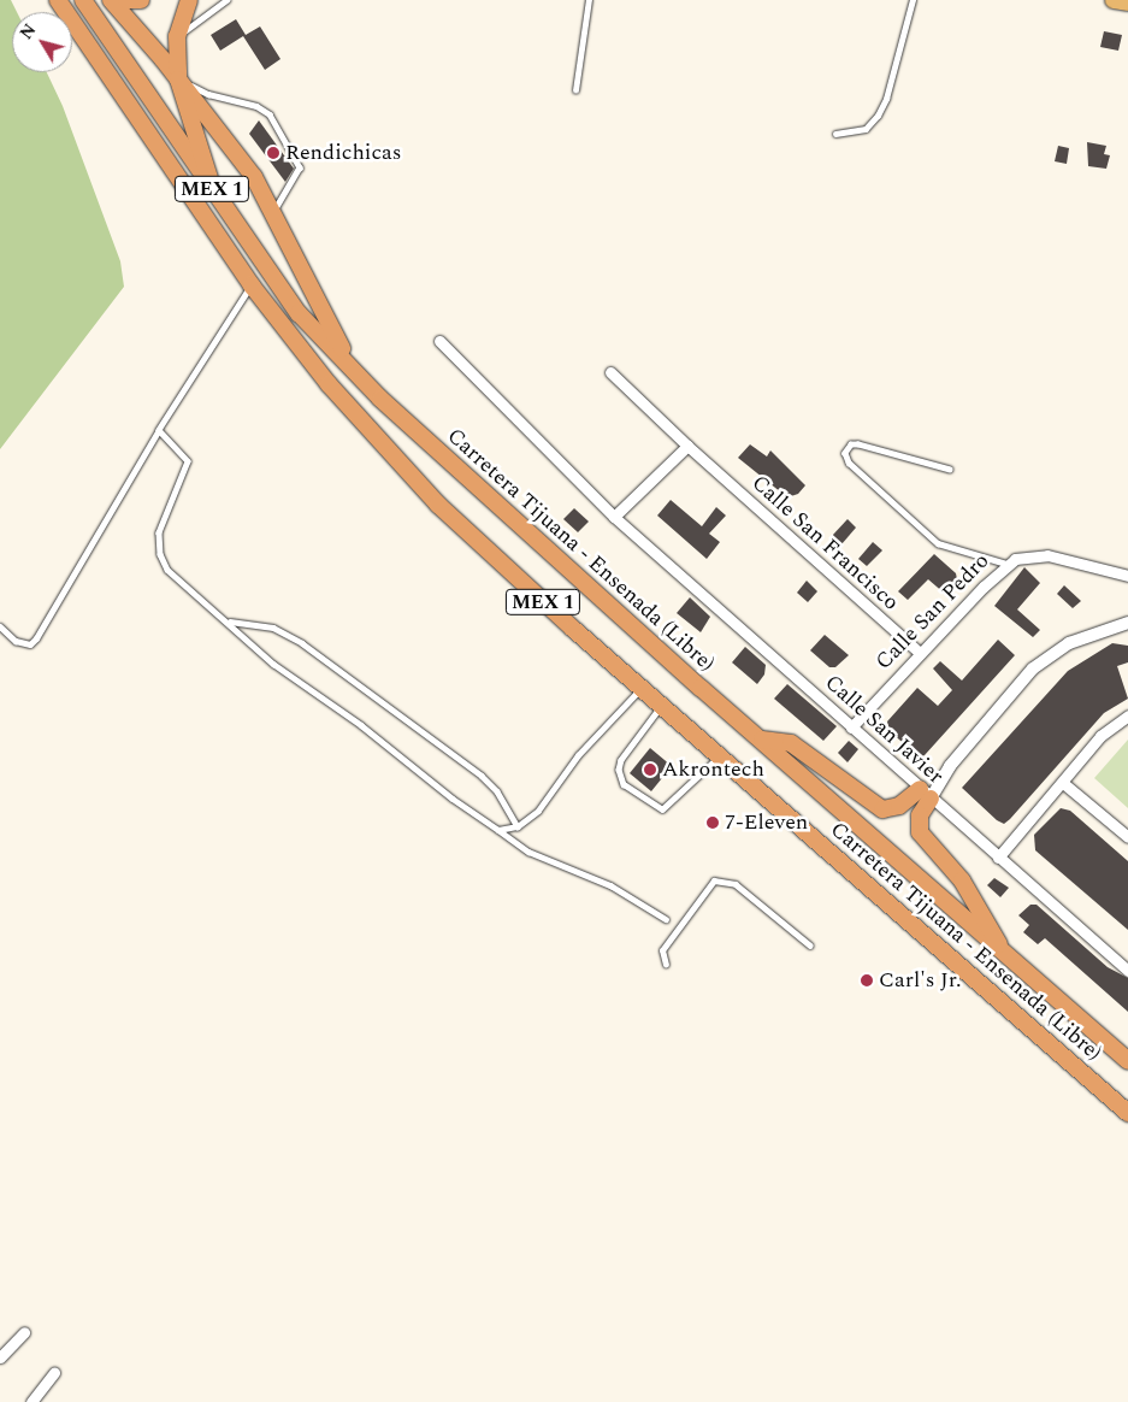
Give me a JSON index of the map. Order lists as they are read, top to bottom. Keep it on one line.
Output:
{"streets":{"highway":["MEX 1","Carretera Tijuana - Ensenada (Libre)"],"street":["Calle San Francisco","Calle San Pedro","Calle San Javier"]},"crossings":[["Calle San Francisco","Calle San Pedro"],["Calle San Pedro","Calle San Javier"]],"places":["Rendichicas","Akrontech","7-Eleven","Carl's Jr."],"north":"top left"}
